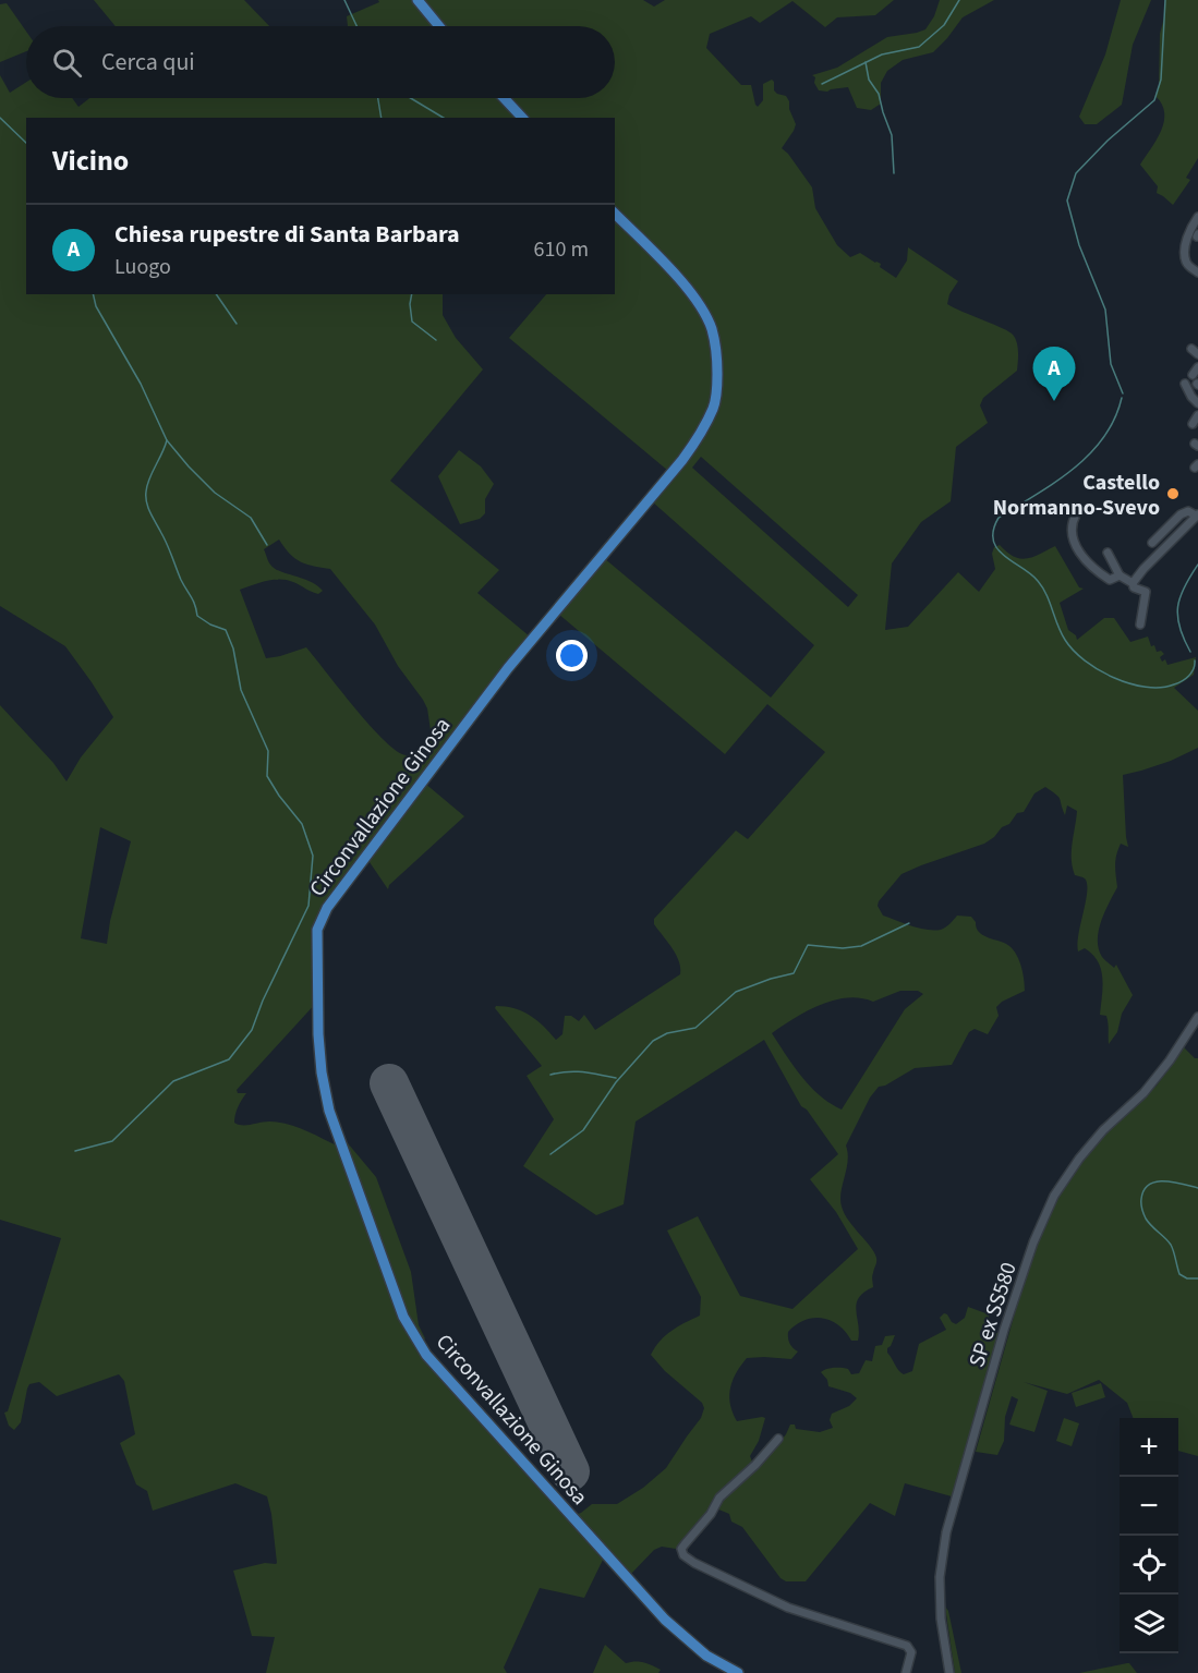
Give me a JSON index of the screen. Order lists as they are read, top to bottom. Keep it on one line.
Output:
{"streets":{"main road":["Circonvallazione Ginosa"],"street":["SP ex SS580"]},"places":["Castello Normanno-Svevo"],"page":{"search":"Cerca qui","heading":"Vicino","list":[{"mark":"A","name":"Chiesa rupestre di Santa Barbara","note":"Luogo","value":"610 m"}],"pins":"A","map_buttons":["+","−"]}}
